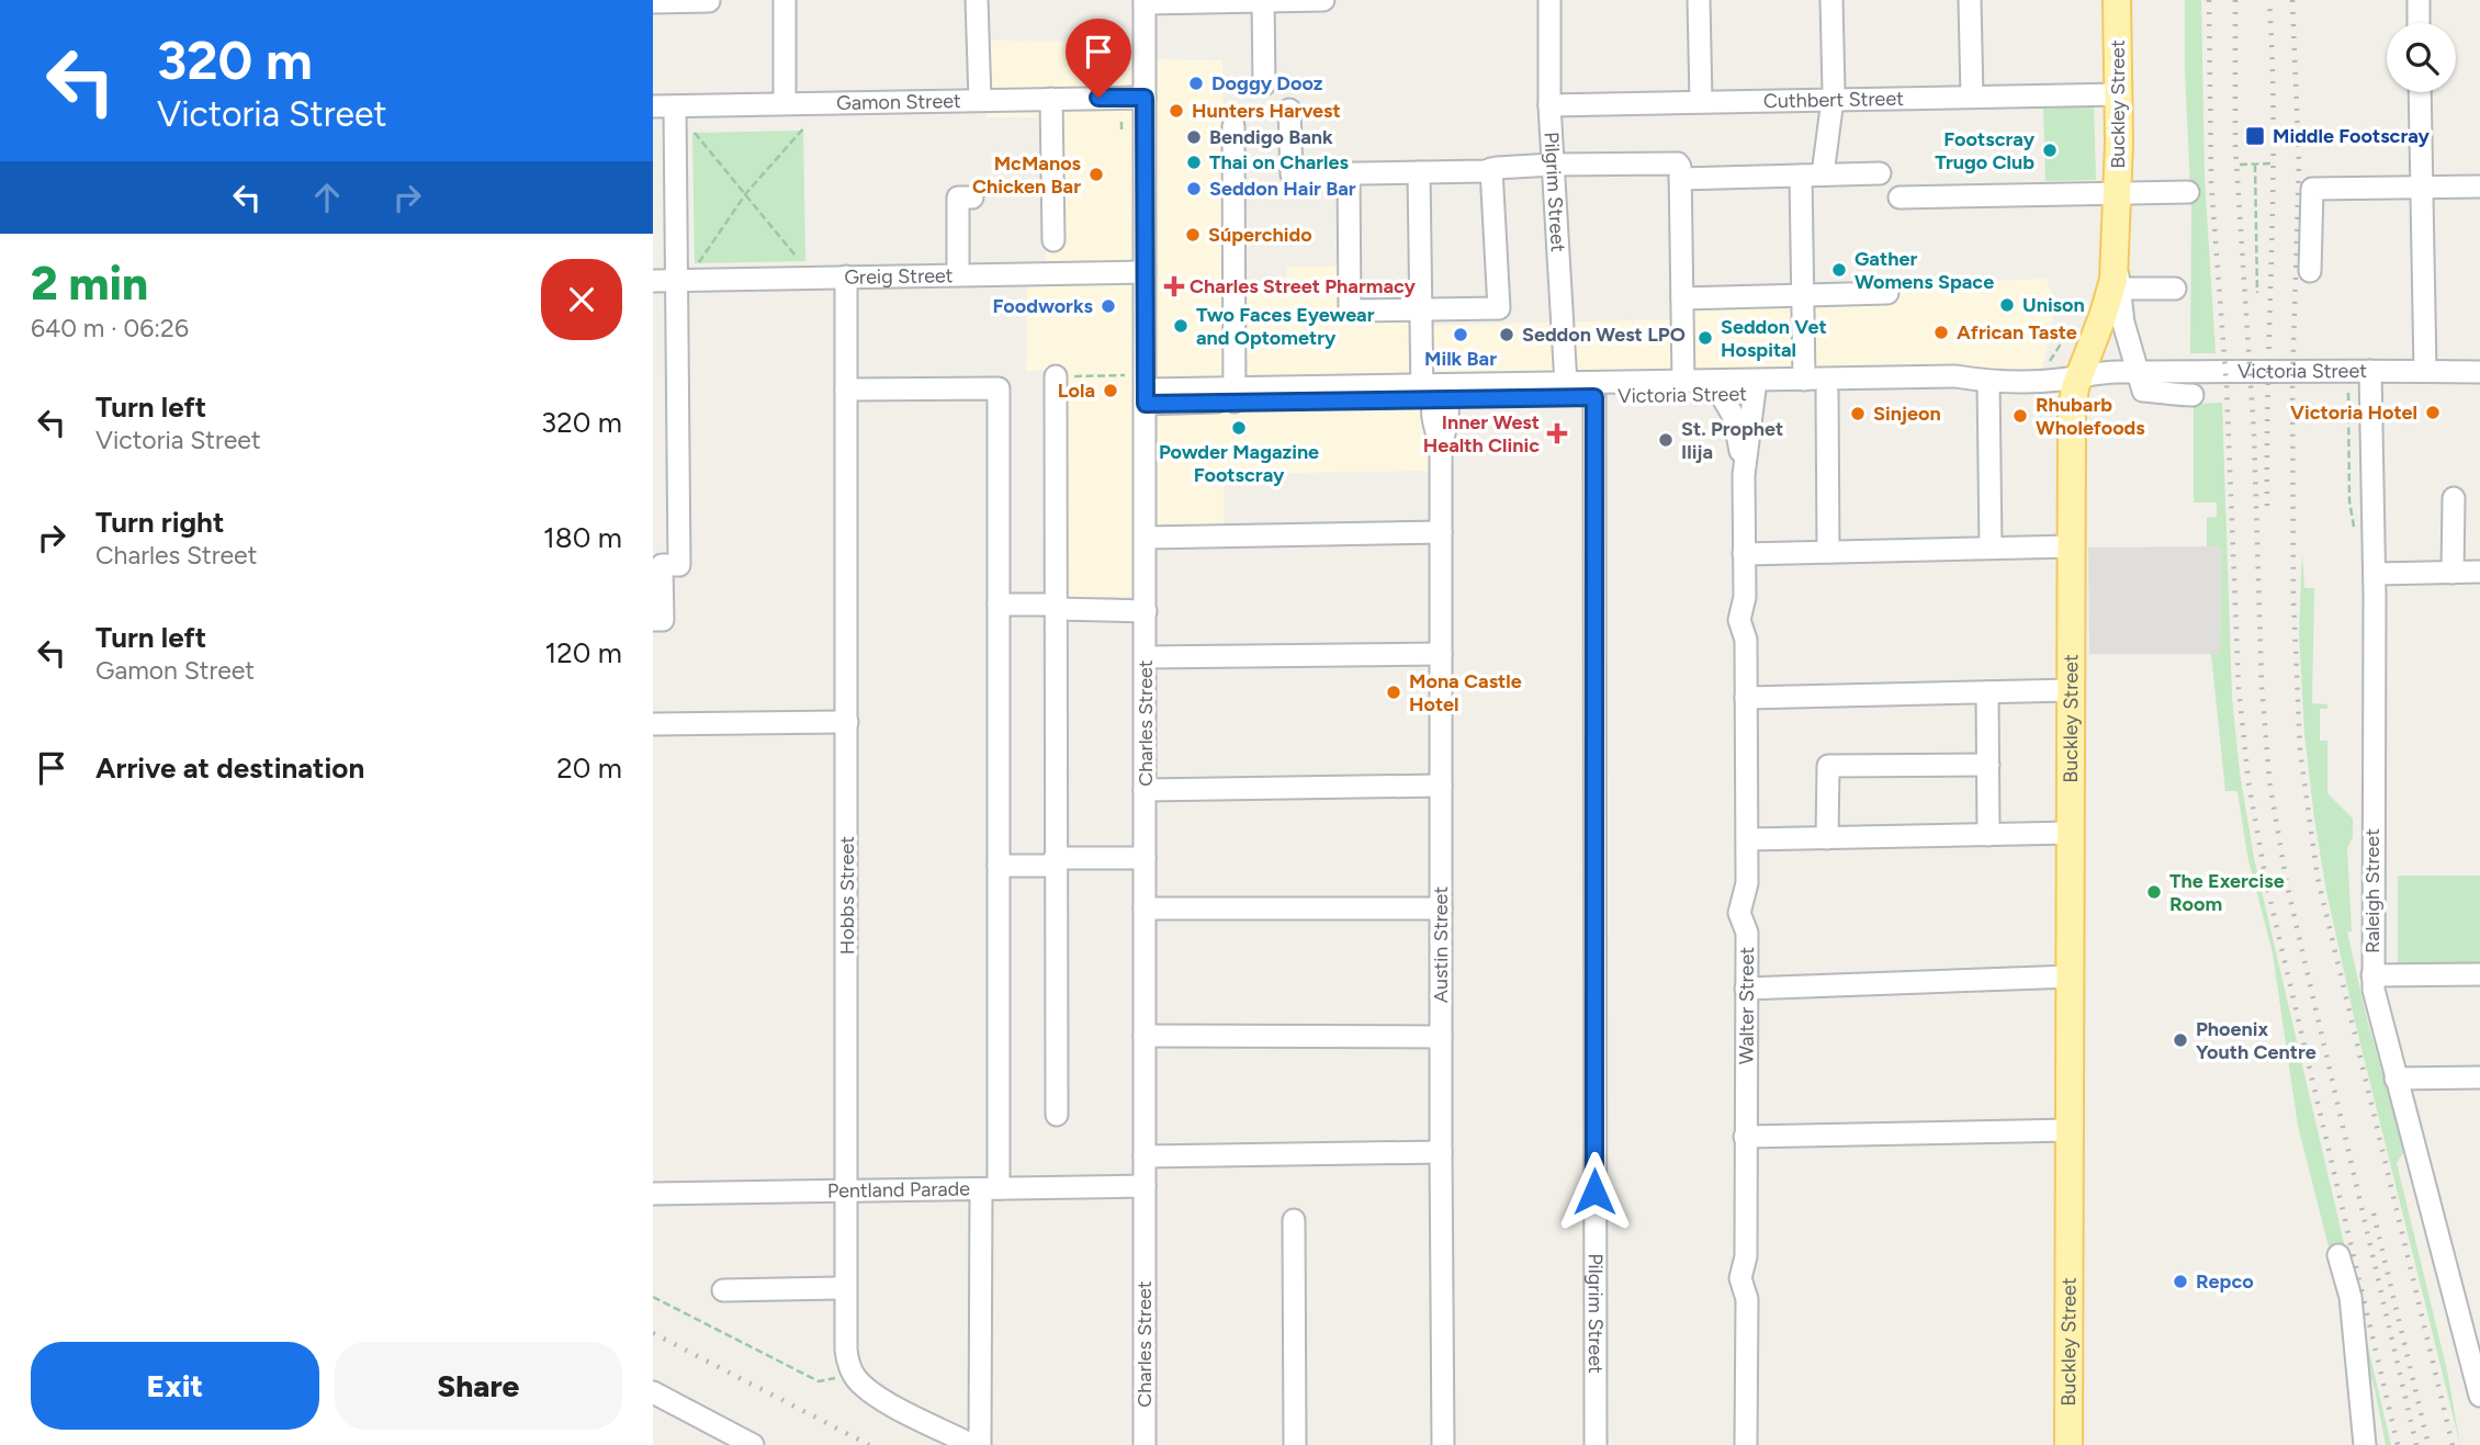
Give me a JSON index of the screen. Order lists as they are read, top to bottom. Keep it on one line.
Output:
{"streets":{"main road":["Buckley Street"],"street":["Cuthbert Street","Gamon Street","Pilgrim Street","Greig Street","Victoria Street","Charles Street","Raleigh Street","Hobbs Street","Austin Street","Walter Street","Pentland Parade"]},"crossings":[["Cuthbert Street","Buckley Street"],["Cuthbert Street","Pilgrim Street"],["Gamon Street","Charles Street"],["Buckley Street","Victoria Street"],["Pilgrim Street","Victoria Street"],["Greig Street","Charles Street"],["Greig Street","Hobbs Street"],["Victoria Street","Charles Street"],["Victoria Street","Raleigh Street"],["Victoria Street","Austin Street"],["Victoria Street","Walter Street"],["Charles Street","Pentland Parade"],["Hobbs Street","Pentland Parade"]],"places":{"other":["Doggy Dooz","Hunters Harvest","Bendigo Bank","Footscray Trugo Club","Thai on Charles","McManos Chicken Bar","Seddon Hair Bar","Súperchido","Gather Womens Space","Unison","Foodworks","Two Faces Eyewear and Optometry","African Taste","Milk Bar","Seddon West LPO","Seddon Vet Hospital","Lola","Victoria Hotel","Sinjeon","Rhubarb Wholefoods","Powder Magazine Footscray","St. Prophet Ilija","Mona Castle Hotel","The Exercise Room","Phoenix Youth Centre","Repco"],"transit":["Middle Footscray"],"health":["Charles Street Pharmacy","Inner West Health Clinic"]},"page":{"turn":["320 m","Victoria Street"],"heading":["2 min","640 m · 06:26"],"list":[{"name":"Turn left","note":"Victoria Street","value":"320 m"},{"name":"Turn right","note":"Charles Street","value":"180 m"},{"name":"Turn left","note":"Gamon Street","value":"120 m"},{"name":"Arrive at destination","value":"20 m"}],"buttons":["Exit","Share"]}}
